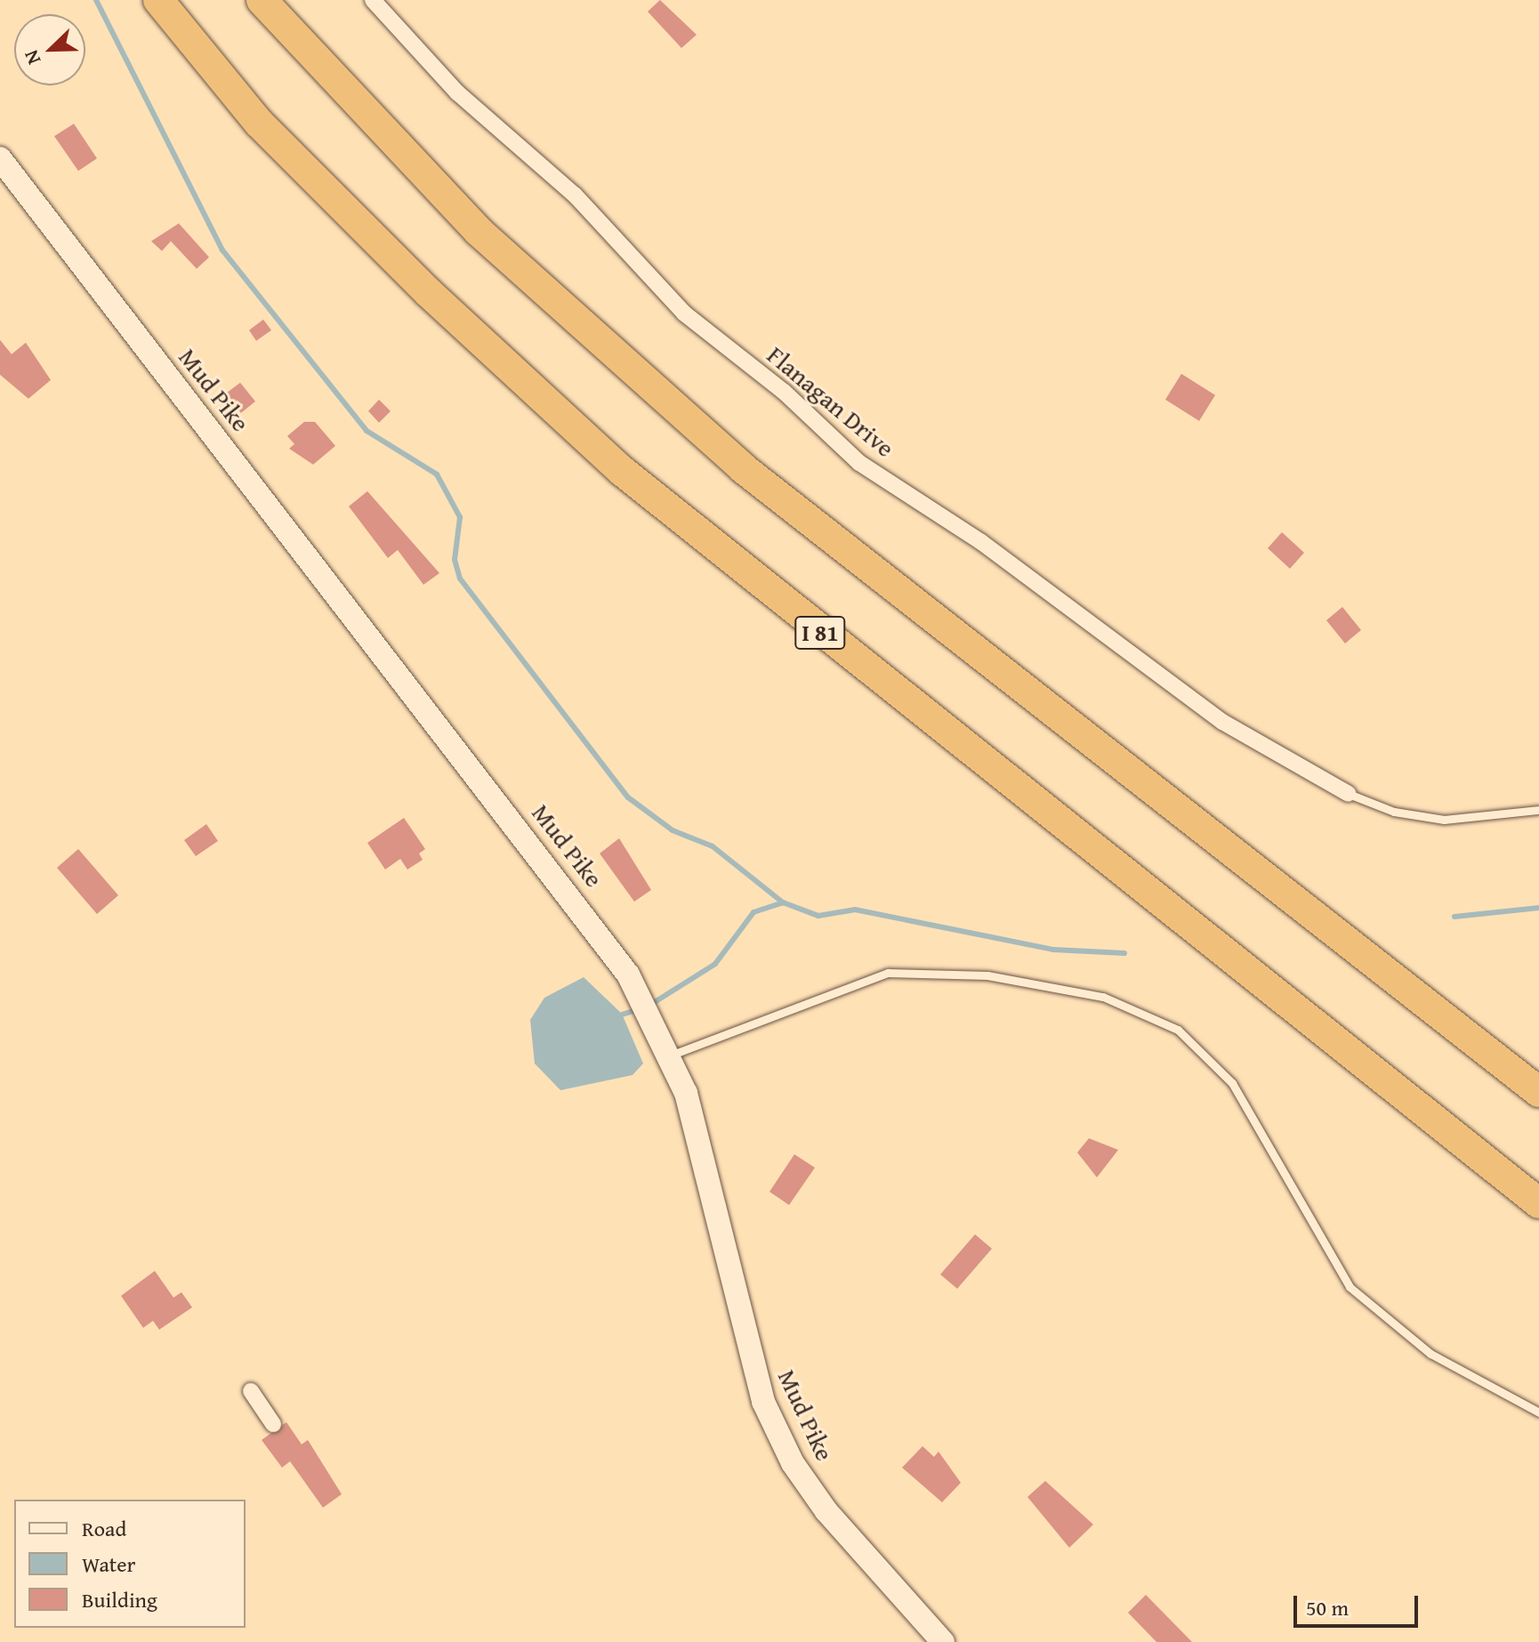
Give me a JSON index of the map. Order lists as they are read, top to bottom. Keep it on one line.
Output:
{"streets":{"highway":["I 81"],"street":["Mud Pike","Flanagan Drive"]},"legend":["Road","Water","Building"],"scale_bar":"50 m","north":"bottom left"}
